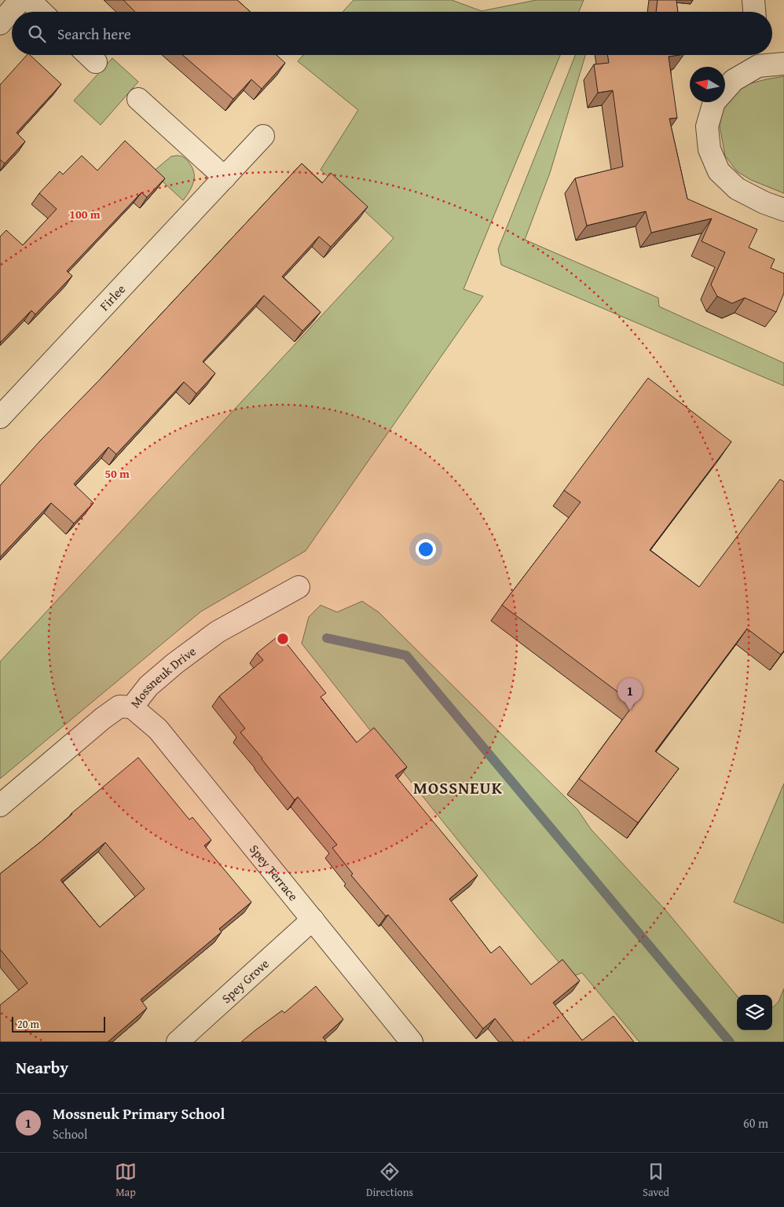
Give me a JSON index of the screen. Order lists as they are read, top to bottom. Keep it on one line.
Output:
{"streets":{"street":["Firlee","Mossneuk Drive","Spey Terrace","Spey Grove"]},"crossings":[["Mossneuk Drive","Spey Terrace"],["Spey Terrace","Spey Grove"]],"districts":["MOSSNEUK"],"scale_bar":"20 m","north":"left","page":{"search":"Search here","pins":"1","scale":"20 m","heading":"Nearby","list":[{"mark":"1","name":"Mossneuk Primary School","note":"School","value":"60 m"}],"nav":["Map","Directions","Saved"]},"rings":["100 m","50 m"]}
